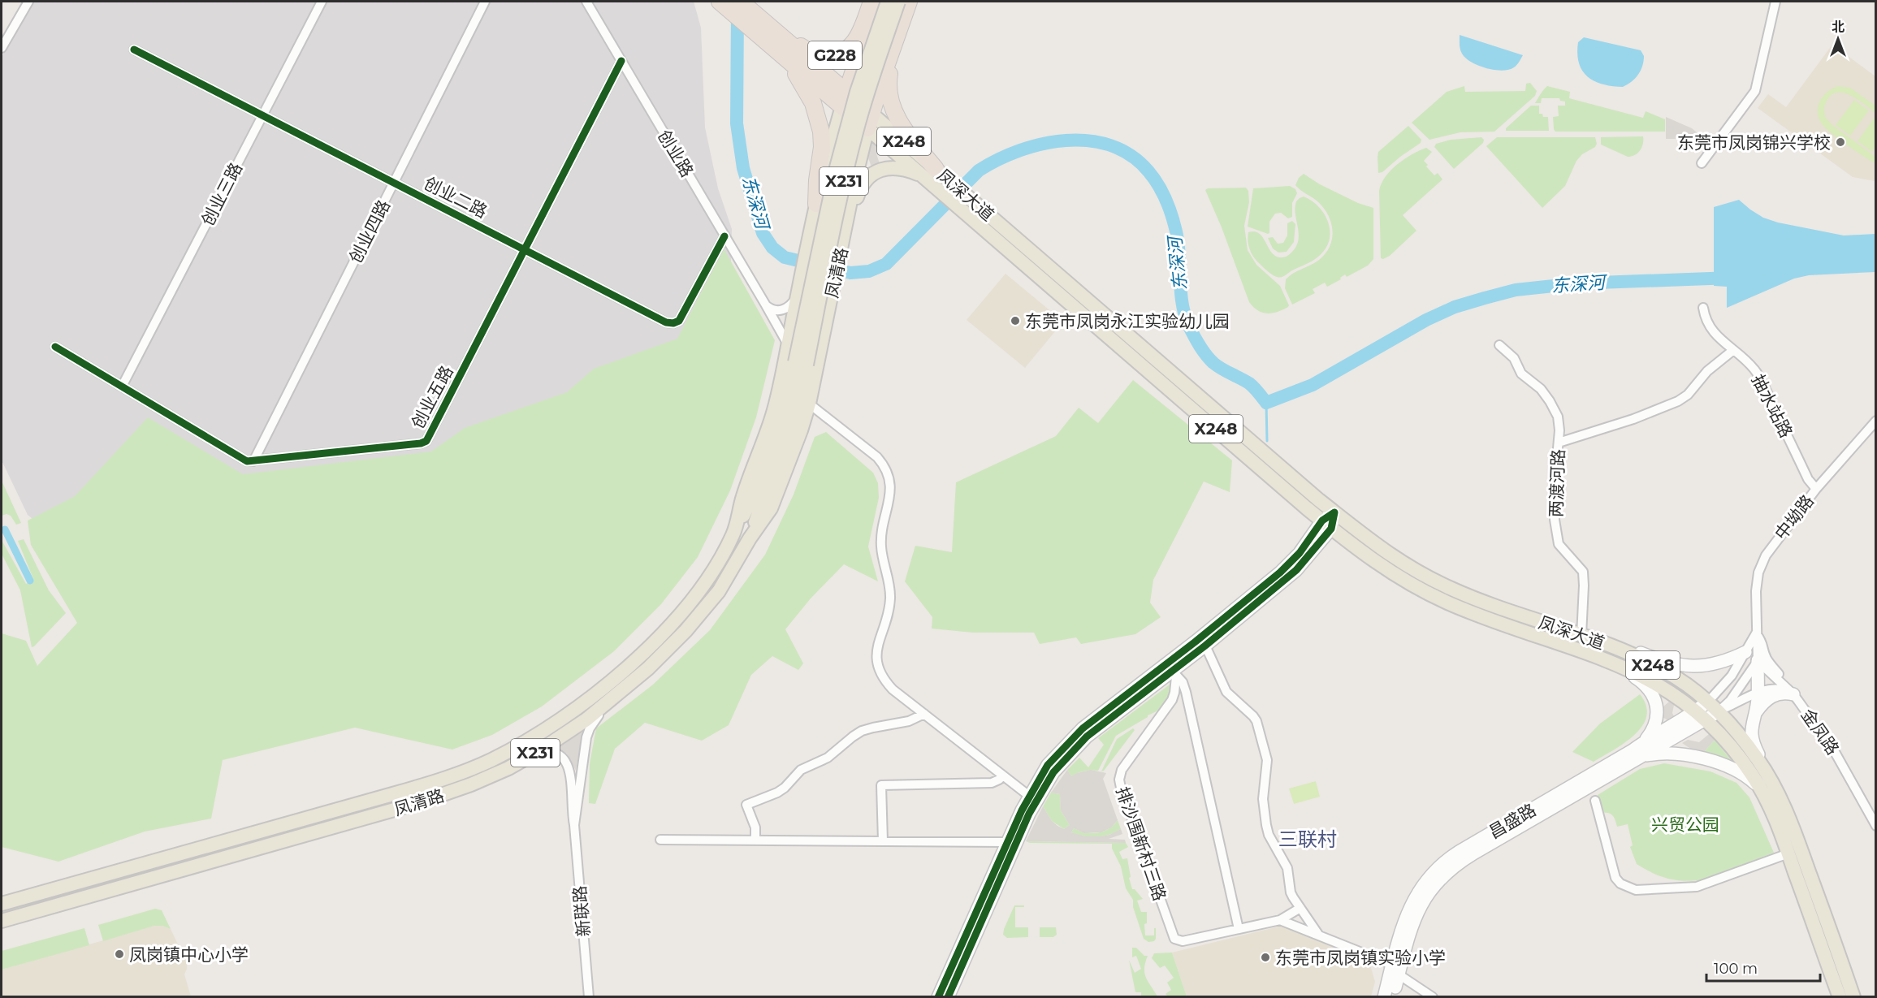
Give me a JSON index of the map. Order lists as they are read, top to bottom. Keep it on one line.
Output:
{"streets":{"highway":["G228","凤深大道","凤清路"],"main road":["X248","X231"],"street":["创业路","创业三路","创业二路","创业四路","创业五路","抽水站路","两渡河路","中坳路","金凤路","昌盛路","排沙围新村三路","新联路"]},"crossings":[["G228","凤深大道"],["创业路","创业二路"],["创业路","凤清路"],["创业路","创业五路"],["创业三路","创业二路"],["创业三路","创业五路"],["凤深大道","凤清路"],["凤深大道","两渡河路"],["凤深大道","昌盛路"],["创业二路","创业四路"],["创业二路","创业五路"],["创业四路","创业五路"],["凤清路","新联路"],["抽水站路","中坳路"],["中坳路","金凤路"]],"districts":["三联村"],"water":["东深河"],"parks":["兴贸公园"],"places":["东莞市凤岗锦兴学校","东莞市凤岗永江实验幼儿园","凤岗镇中心小学","东莞市凤岗镇实验小学"],"scale_bar":"100 m","north":"top"}
